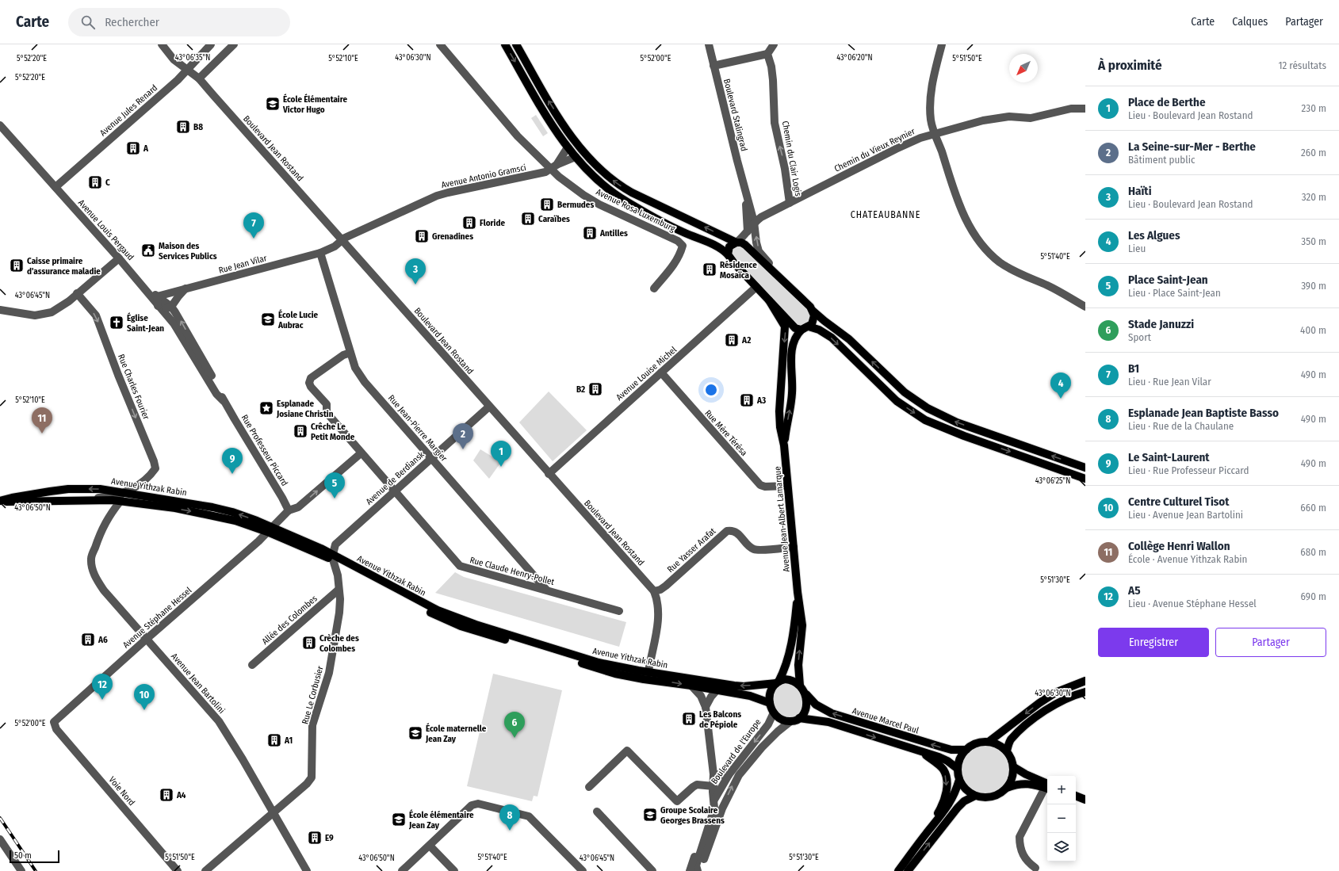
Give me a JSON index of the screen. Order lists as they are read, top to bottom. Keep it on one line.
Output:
{"streets":{"main road":["Avenue Yithzak Rabin","Avenue Jean-Albert Lamarque","Avenue Marcel Paul"],"street":["Avenue Jules Renard","Boulevard Stalingrad","Boulevard Jean Rostand","Chemin du Vieux Reynier","Chemin du Clair Logis","Avenue Antonio Gramsci","Avenue Rosa Luxemburg","Avenue Louis Pergaud","Rue Jean Vilar","Avenue Louise Michel","Rue Charles Fourier","Rue Jean-Pierre Margier","Rue Mère Térésa","Rue Professeur Piccard","Avenue de Berdiansk","Rue Yasser Arafat","Rue Claude Henry-Pollet","Avenue Stéphane Hessel","Allée des Colombes","Avenue Jean Bartolini","Rue Le Corbusier","Boulevard de l'Europe","Voie Nord"]},"crossings":[["Avenue Jules Renard","Boulevard Jean Rostand"],["Avenue Jules Renard","Avenue Louis Pergaud"],["Boulevard Stalingrad","Chemin du Vieux Reynier"],["Boulevard Jean Rostand","Avenue Antonio Gramsci"],["Boulevard Jean Rostand","Avenue Louise Michel"],["Boulevard Jean Rostand","Avenue de Berdiansk"],["Boulevard Jean Rostand","Avenue Yithzak Rabin"],["Boulevard Jean Rostand","Rue Yasser Arafat"],["Chemin du Vieux Reynier","Chemin du Clair Logis"],["Avenue Antonio Gramsci","Avenue Rosa Luxemburg"],["Avenue Antonio Gramsci","Rue Jean Vilar"],["Avenue Louis Pergaud","Rue Jean Vilar"],["Avenue Louis Pergaud","Rue Professeur Piccard"],["Rue Jean Vilar","Rue Jean-Pierre Margier"],["Avenue Louise Michel","Rue Mère Térésa"],["Rue Charles Fourier","Avenue Yithzak Rabin"],["Rue Charles Fourier","Avenue Jean Bartolini"],["Rue Jean-Pierre Margier","Avenue de Berdiansk"],["Rue Jean-Pierre Margier","Rue Claude Henry-Pollet"],["Rue Mère Térésa","Avenue Jean-Albert Lamarque"],["Rue Professeur Piccard","Avenue Stéphane Hessel"],["Avenue de Berdiansk","Avenue Yithzak Rabin"],["Avenue de Berdiansk","Rue Claude Henry-Pollet"],["Avenue de Berdiansk","Rue Le Corbusier"],["Avenue Yithzak Rabin","Avenue Jean-Albert Lamarque"],["Avenue Yithzak Rabin","Avenue Stéphane Hessel"],["Avenue Yithzak Rabin","Avenue Jean Bartolini"],["Avenue Yithzak Rabin","Rue Le Corbusier"],["Avenue Yithzak Rabin","Avenue Marcel Paul"],["Avenue Yithzak Rabin","Boulevard de l'Europe"],["Avenue Jean-Albert Lamarque","Rue Yasser Arafat"],["Avenue Jean-Albert Lamarque","Avenue Marcel Paul"],["Avenue Jean-Albert Lamarque","Boulevard de l'Europe"],["Rue Claude Henry-Pollet","Avenue Stéphane Hessel"],["Avenue Stéphane Hessel","Avenue Jean Bartolini"],["Avenue Stéphane Hessel","Voie Nord"],["Allée des Colombes","Rue Le Corbusier"],["Avenue Jean Bartolini","Rue Le Corbusier"],["Avenue Marcel Paul","Boulevard de l'Europe"]],"one_way":["Chemin du Clair Logis","Rue Charles Fourier"],"districts":["CHATEAUBANNE"],"places":{"school or university":["École Élémentaire Victor Hugo","École Lucie Aubrac","École maternelle Jean Zay","Groupe Scolaire Georges Brassens","École élémentaire Jean Zay"],"building":["B8","A","C","Bermudes","Caraïbes","Floride","Antilles","Grenadines","Caisse primaire d'assurance maladie","Résidence Mosaïca","A2","B2","A3","Crêche Le Petit Monde","A6","Crèche des Colombes","Les Balcons de Pépiole","A1","A4","E9"],"public building":["Maison des Services Publics"],"church":["Église Saint-Jean"],"place":["Esplanade Josiane Christin"]},"scale_bar":"50 m","north":"bottom left","page":{"header":"Carte","search":"Rechercher","nav":["Carte","Calques","Partager"],"heading":["À proximité","12 résultats"],"list":[{"mark":"1","name":"Place de Berthe","note":"Lieu · Boulevard Jean Rostand","value":"230 m"},{"mark":"2","name":"La Seine-sur-Mer - Berthe","note":"Bâtiment public","value":"260 m"},{"mark":"3","name":"Haïti","note":"Lieu · Boulevard Jean Rostand","value":"320 m"},{"mark":"4","name":"Les Algues","note":"Lieu","value":"350 m"},{"mark":"5","name":"Place Saint-Jean","note":"Lieu · Place Saint-Jean","value":"390 m"},{"mark":"6","name":"Stade Januzzi","note":"Sport","value":"400 m"},{"mark":"7","name":"B1","note":"Lieu · Rue Jean Vilar","value":"490 m"},{"mark":"8","name":"Esplanade Jean Baptiste Basso","note":"Lieu · Rue de la Chaulane","value":"490 m"},{"mark":"9","name":"Le Saint-Laurent","note":"Lieu · Rue Professeur Piccard","value":"490 m"},{"mark":"10","name":"Centre Culturel Tisot","note":"Lieu · Avenue Jean Bartolini","value":"660 m"},{"mark":"11","name":"Collège Henri Wallon","note":"École · Avenue Yithzak Rabin","value":"680 m"},{"mark":"12","name":"A5","note":"Lieu · Avenue Stéphane Hessel","value":"690 m"}],"pins":["7","3","4","11","2","1","9","5","12","10","6","8"],"buttons":["Enregistrer","Partager"],"map_buttons":["+","−"],"scale":"50 m"},"coordinates":["43°06'30\"N","43°06'20\"N","43°06'35\"N","5°52'20\"E","5°52'10\"E","5°52'00\"E","5°51'50\"E","5°51'40\"E","43°06'45\"N","43°06'25\"N","43°06'50\"N","5°51'30\"E"]}
